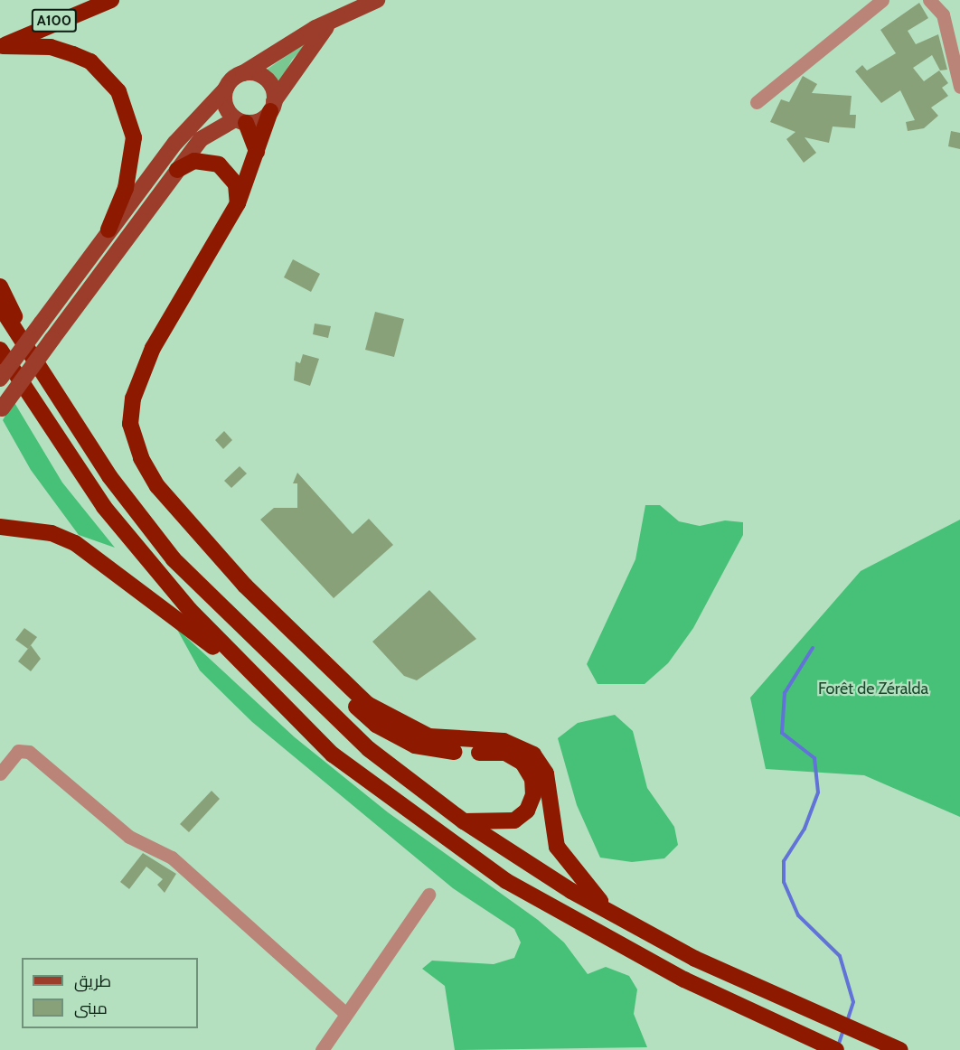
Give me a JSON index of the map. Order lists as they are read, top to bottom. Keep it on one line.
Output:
{"streets":{"highway":["A100"]},"parks":["Forêt de Zéralda"],"legend":["طريق","مبنى"]}
